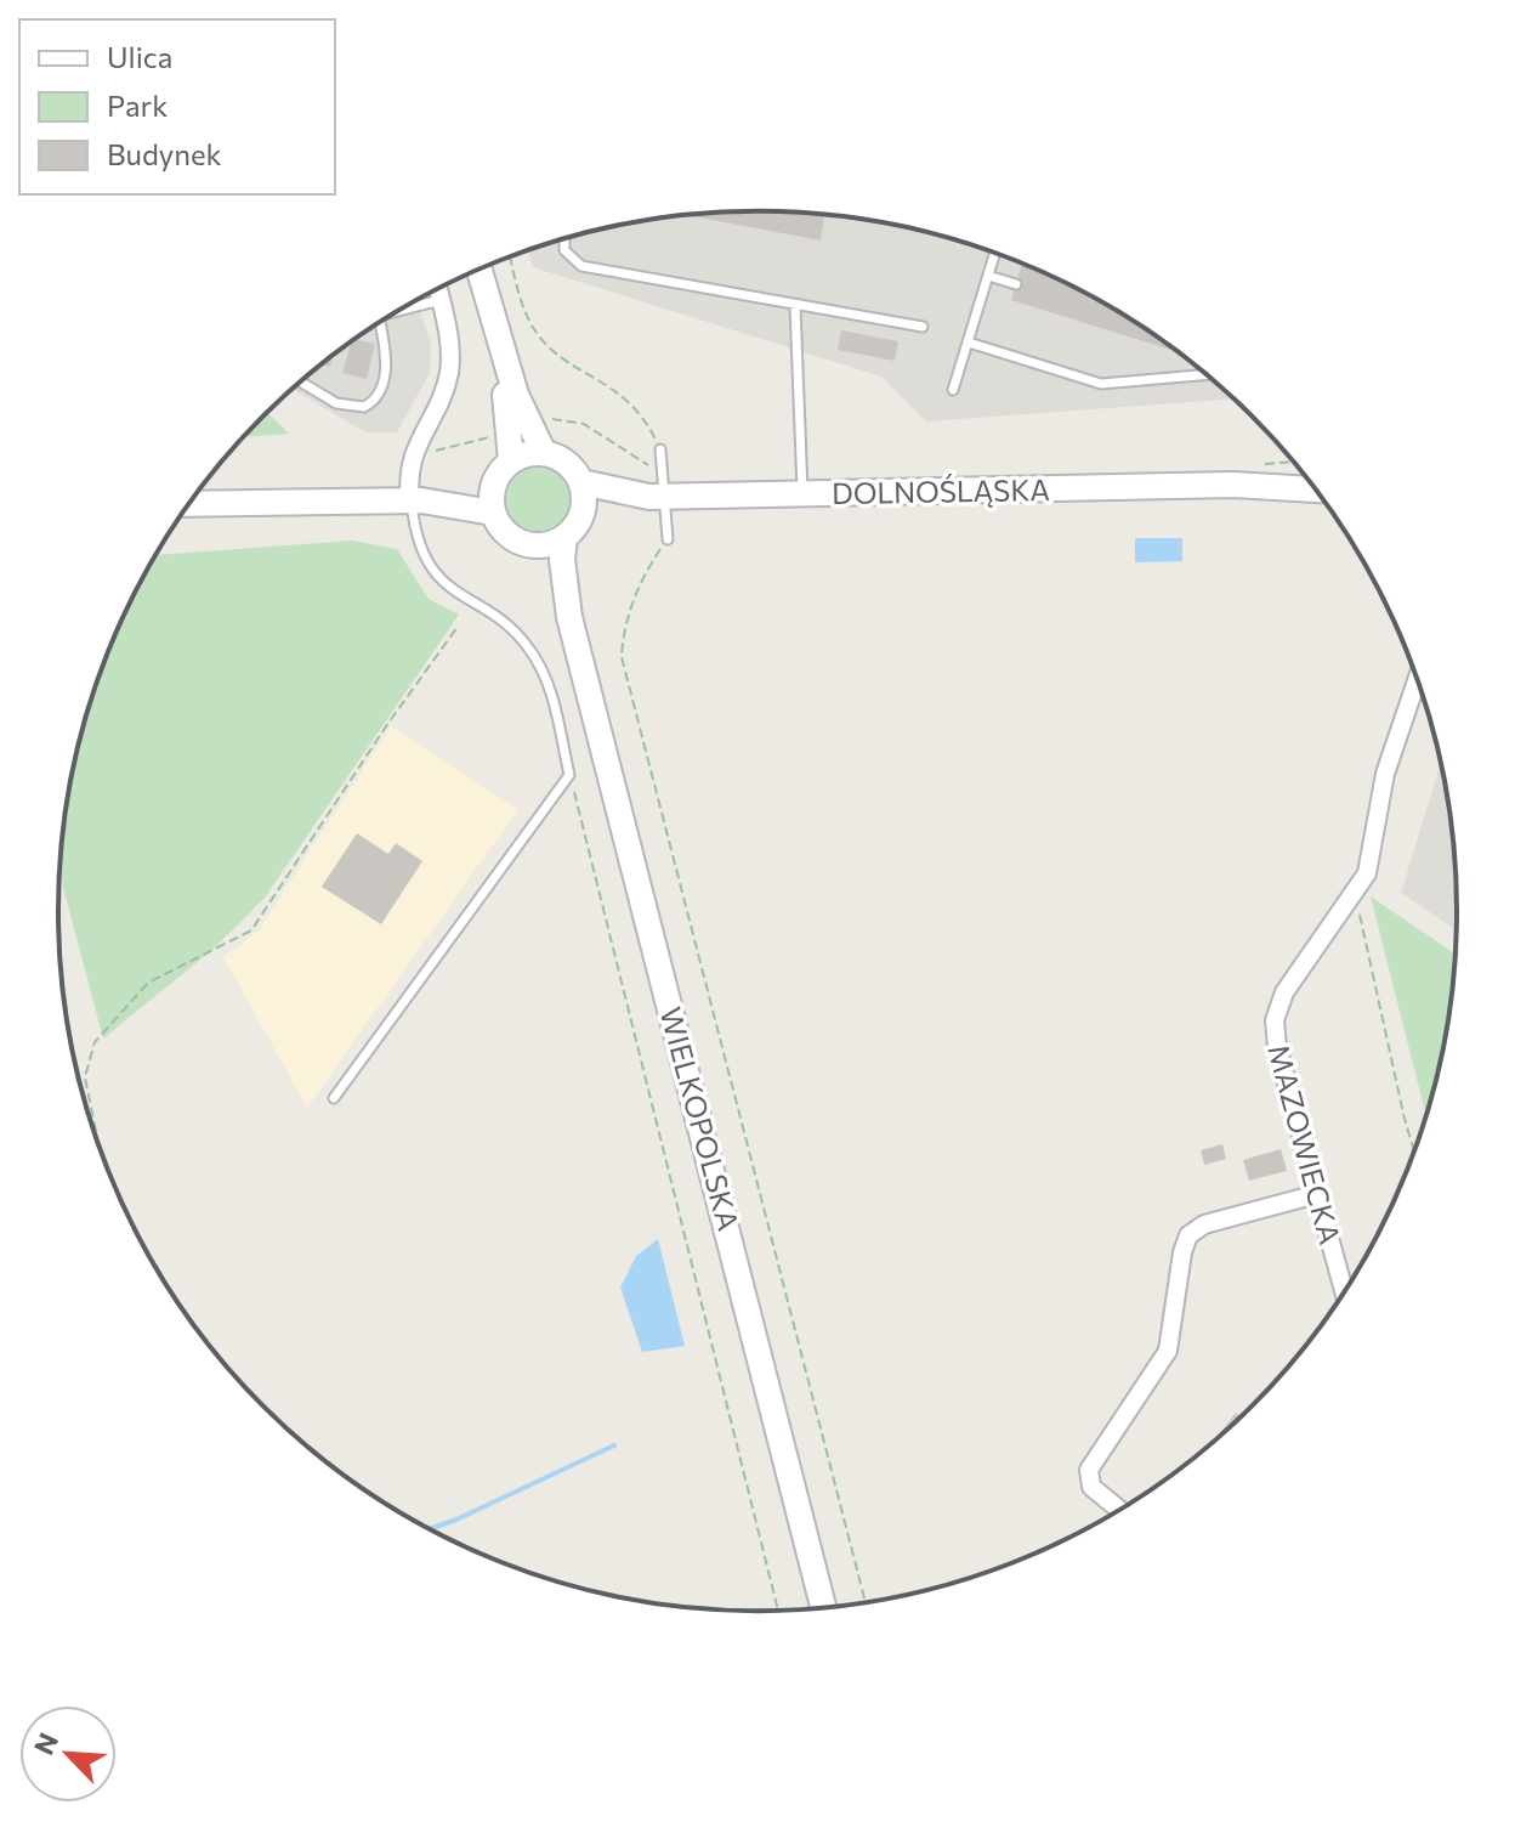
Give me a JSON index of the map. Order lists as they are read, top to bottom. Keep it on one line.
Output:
{"streets":{"main road":["DOLNOŚLĄSKA","WIELKOPOLSKA"],"street":["MAZOWIECKA"]},"crossings":[["DOLNOŚLĄSKA","WIELKOPOLSKA"]],"legend":["Ulica","Park","Budynek"],"north":"top left"}
